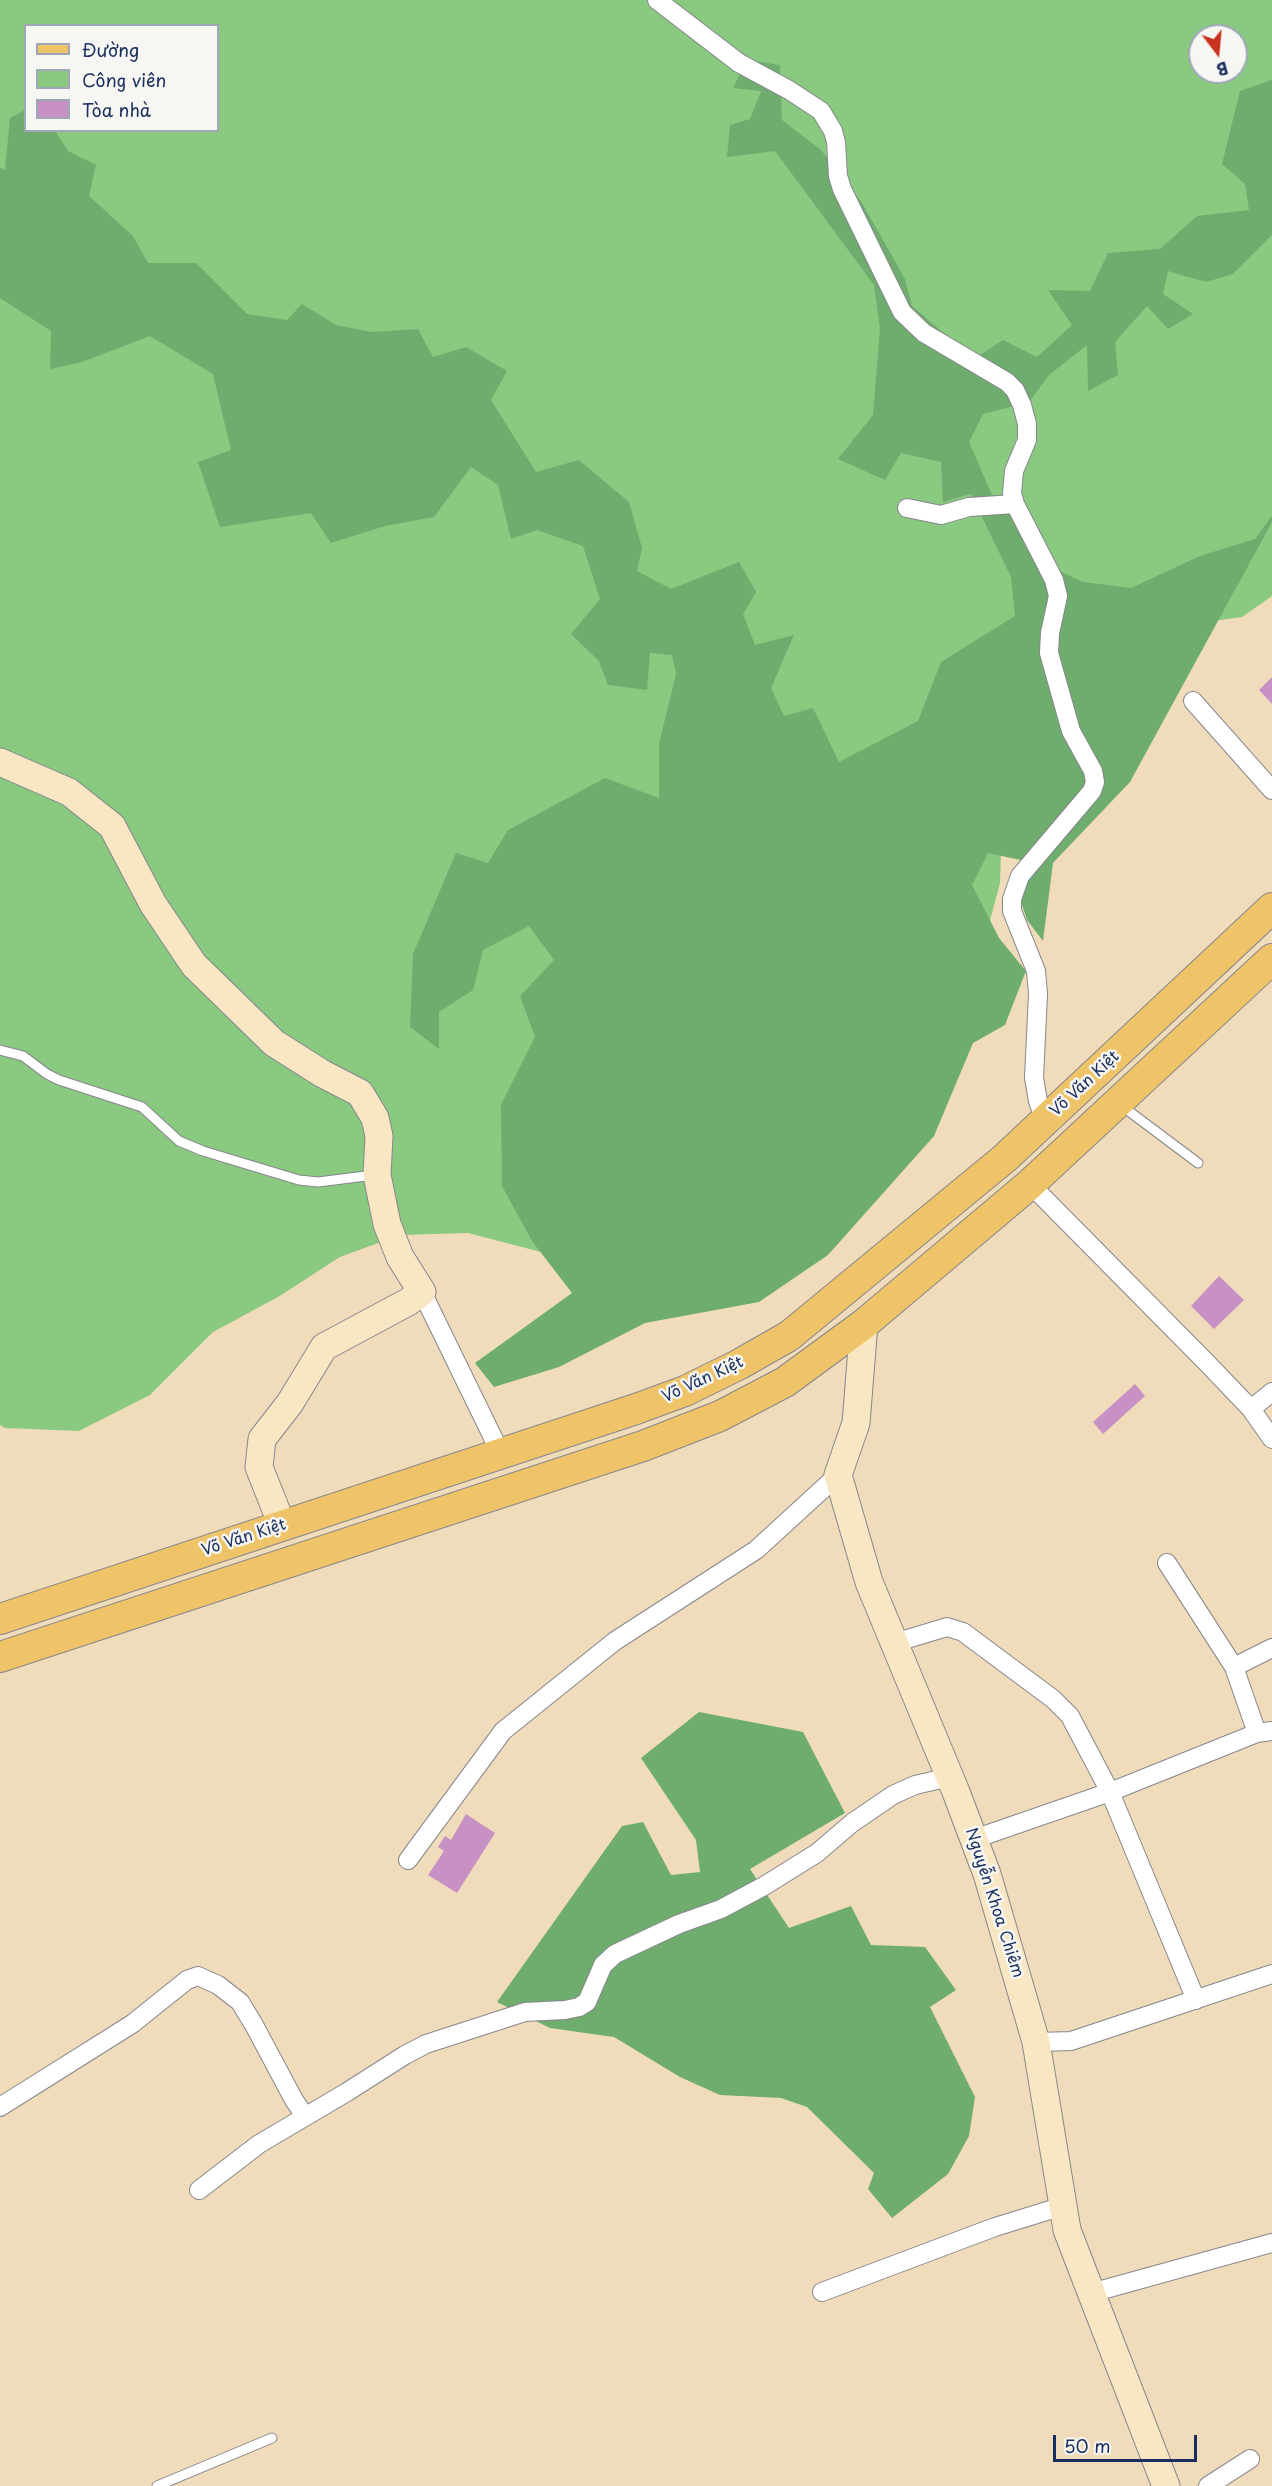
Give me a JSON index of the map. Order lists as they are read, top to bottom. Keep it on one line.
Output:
{"streets":{"main road":["Võ Văn Kiệt"],"street":["Nguyễn Khoa Chiêm"]},"legend":["Đường","Công viên","Tòa nhà"],"scale_bar":"50 m","north":"bottom"}
